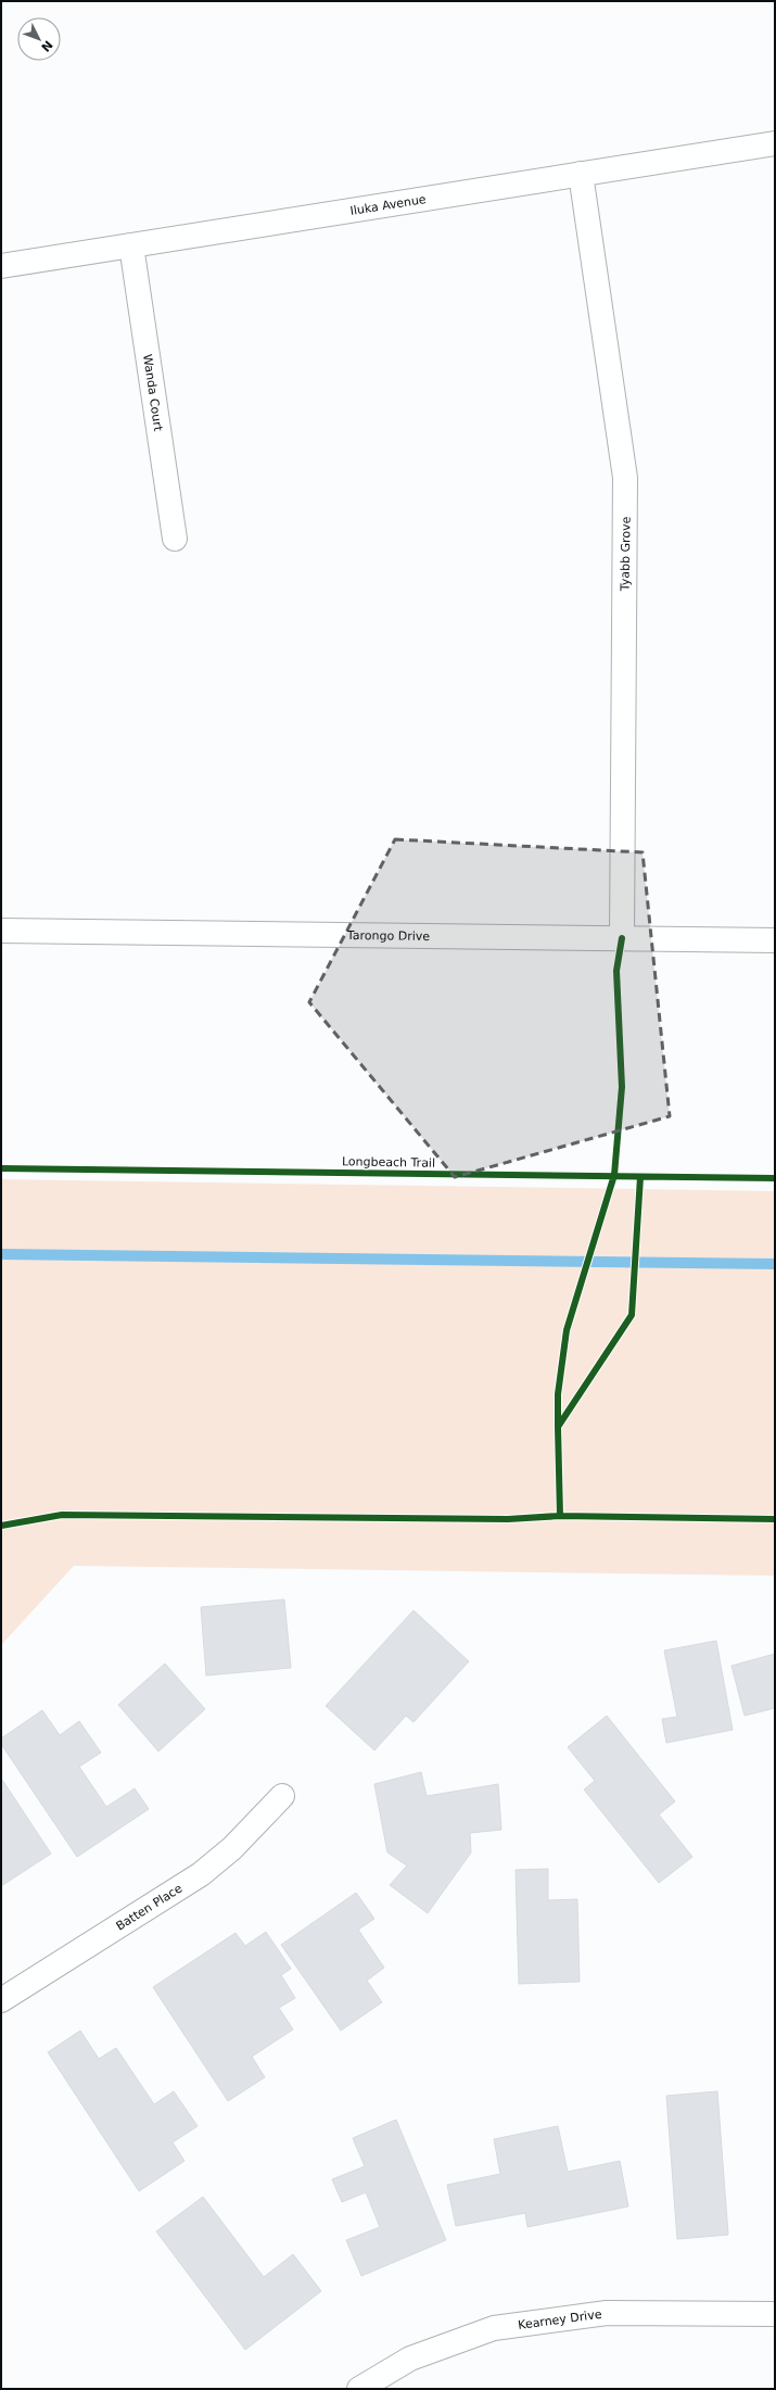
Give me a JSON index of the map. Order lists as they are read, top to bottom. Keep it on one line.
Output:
{"streets":{"street":["Iluka Avenue","Wanda Court","Tyabb Grove","Tarongo Drive","Batten Place","Kearney Drive"],"cycle path":["Longbeach Trail"]},"crossings":[["Iluka Avenue","Wanda Court"],["Iluka Avenue","Tyabb Grove"],["Tyabb Grove","Tarongo Drive"]],"north":"bottom right"}
